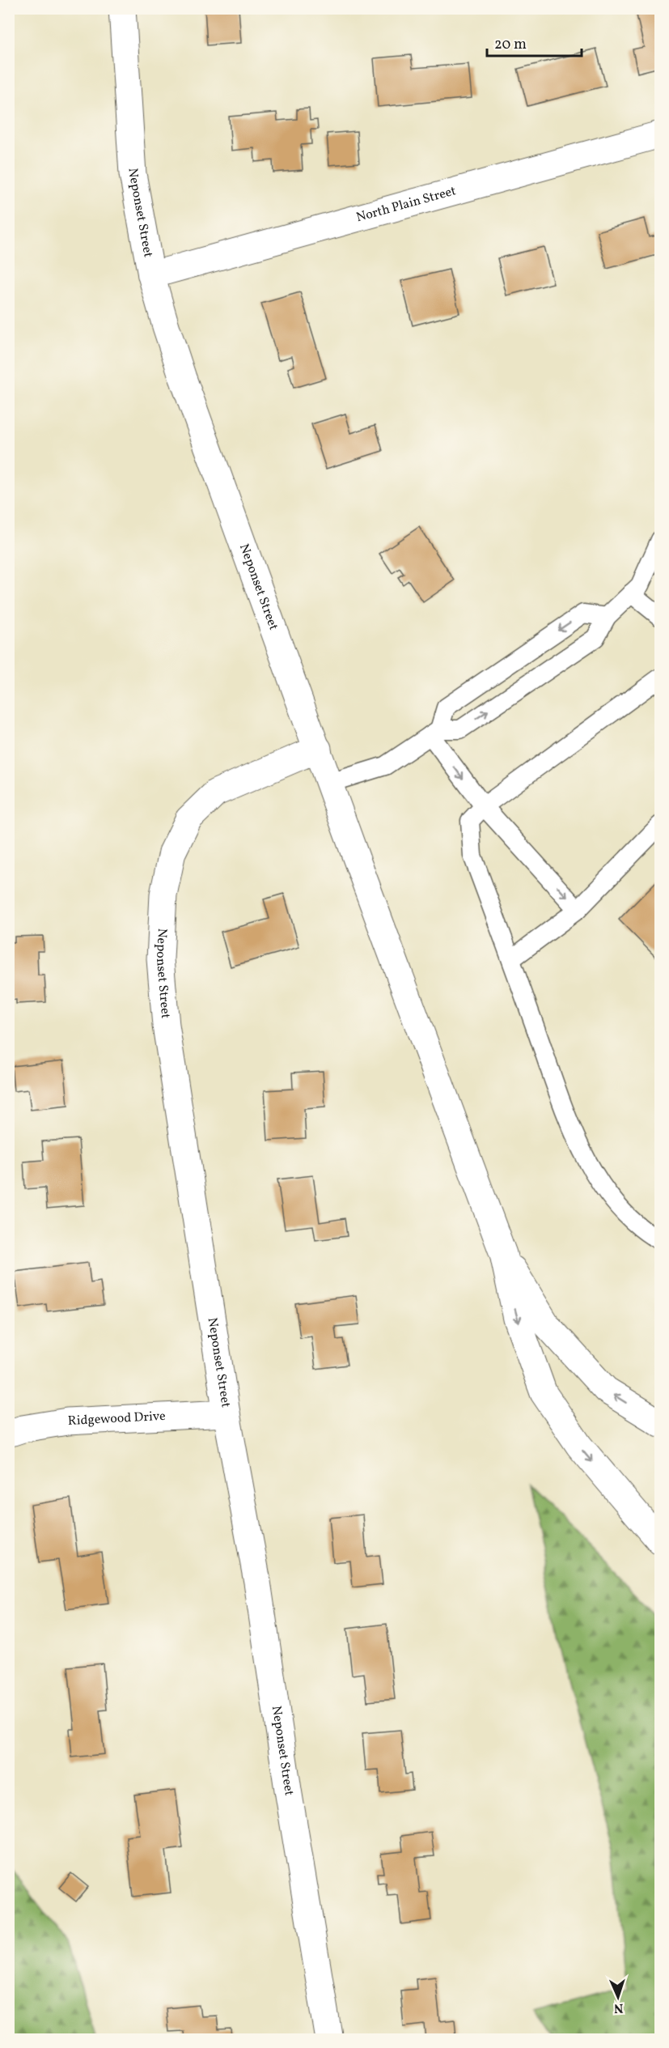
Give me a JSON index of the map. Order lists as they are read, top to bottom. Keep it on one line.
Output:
{"streets":{"street":["North Plain Street","Neponset Street","Ridgewood Drive"]},"crossings":[["North Plain Street","Neponset Street"],["Neponset Street","Ridgewood Drive"]],"scale_bar":"20 m","north":"bottom"}
